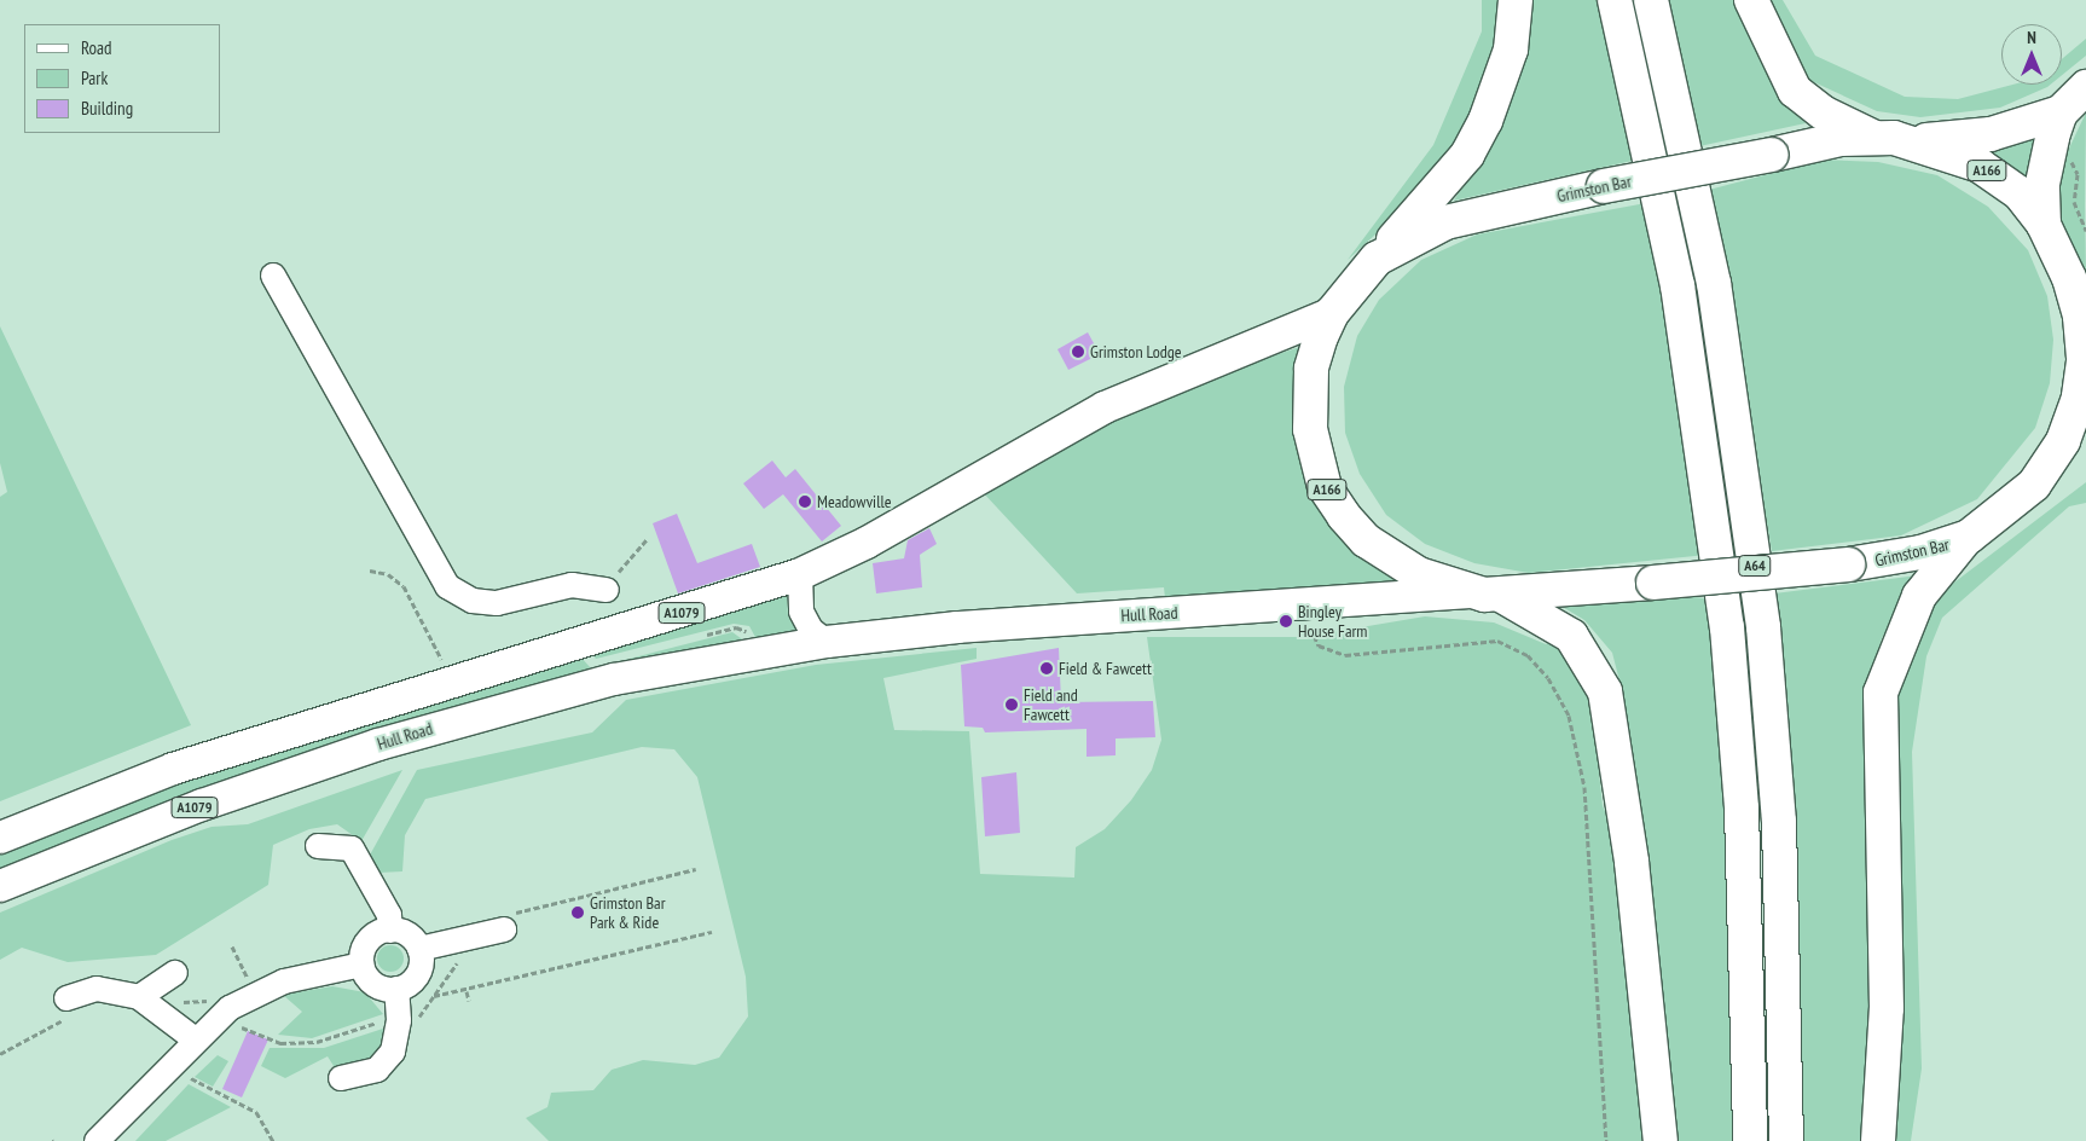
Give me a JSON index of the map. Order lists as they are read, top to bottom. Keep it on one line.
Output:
{"streets":{"highway":["A166","Grimston Bar","A64"],"main road":["A1079","Hull Road"]},"crossings":[["A166","Grimston Bar"],["Grimston Bar","A1079"],["Grimston Bar","Hull Road"]],"places":["Grimston Lodge","Meadowville","Bingley House Farm","Field & Fawcett","Field and Fawcett","Grimston Bar Park & Ride"],"legend":["Road","Park","Building"],"north":"top"}
